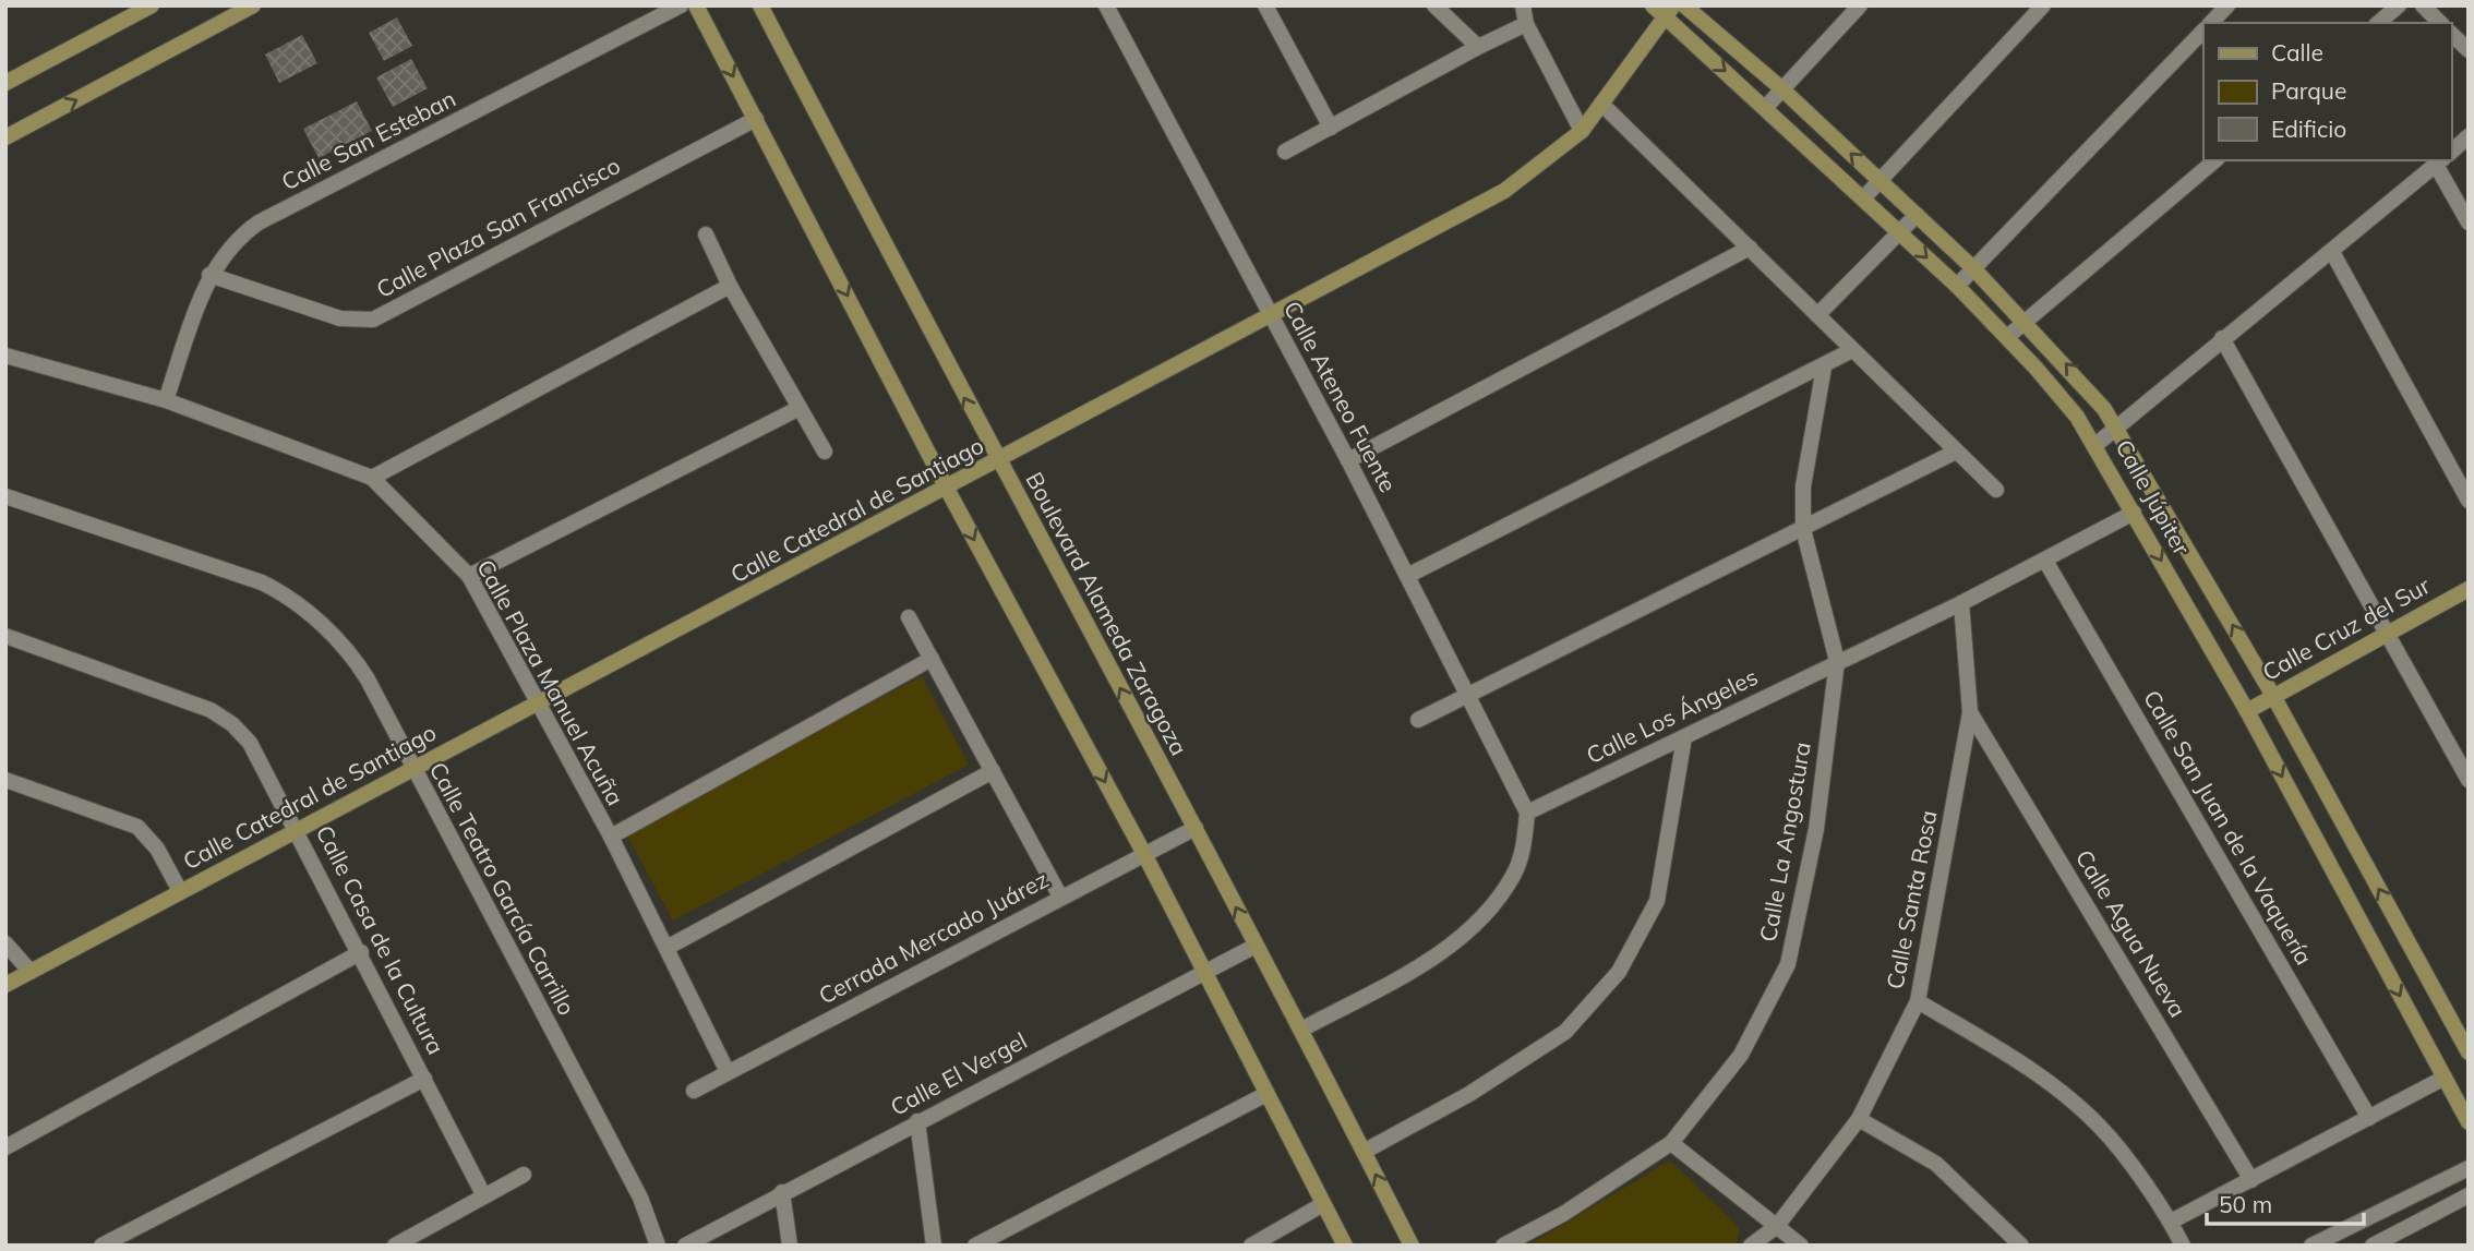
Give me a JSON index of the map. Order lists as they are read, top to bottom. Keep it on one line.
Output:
{"streets":{"street":["Calle San Esteban","Calle Plaza San Francisco","Calle Ateneo Fuente","Calle Júpiter","Calle Catedral de Santiago","Boulevard Alameda Zaragoza","Calle Cruz del Sur","Calle Plaza Manuel Acuña","Calle Los Ángeles","Calle San Juan de la Vaquería","Calle La Angostura","Calle Teatro García Carrillo","Calle Santa Rosa","Calle Agua Nueva","Cerrada Mercado Juárez","Calle Casa de la Cultura","Calle El Vergel"]},"crossings":[["Calle San Esteban","Calle Plaza San Francisco"],["Calle San Esteban","Calle Plaza Manuel Acuña"],["Calle Ateneo Fuente","Calle Catedral de Santiago"],["Calle Ateneo Fuente","Calle Los Ángeles"],["Calle Júpiter","Calle Catedral de Santiago"],["Calle Júpiter","Calle Cruz del Sur"],["Calle Júpiter","Calle Los Ángeles"],["Calle Catedral de Santiago","Boulevard Alameda Zaragoza"],["Calle Catedral de Santiago","Calle Plaza Manuel Acuña"],["Calle Catedral de Santiago","Calle Teatro García Carrillo"],["Calle Catedral de Santiago","Calle Casa de la Cultura"],["Boulevard Alameda Zaragoza","Cerrada Mercado Juárez"],["Boulevard Alameda Zaragoza","Calle El Vergel"],["Calle Plaza Manuel Acuña","Cerrada Mercado Juárez"],["Calle Los Ángeles","Calle San Juan de la Vaquería"],["Calle Los Ángeles","Calle La Angostura"],["Calle Los Ángeles","Calle Santa Rosa"],["Calle Santa Rosa","Calle Agua Nueva"]],"legend":["Calle","Parque","Edificio"],"scale_bar":"50 m"}
